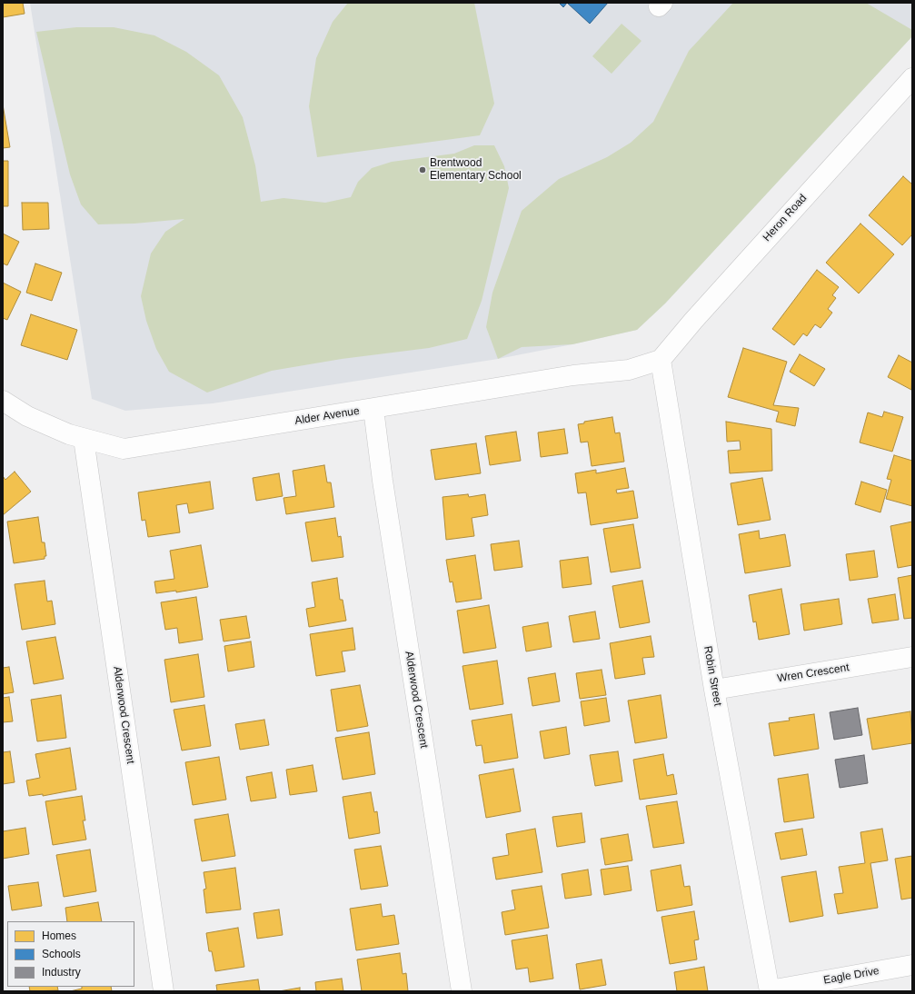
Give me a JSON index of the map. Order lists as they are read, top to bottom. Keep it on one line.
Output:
{"streets":{"street":["Heron Road","Alder Avenue","Wren Crescent","Robin Street","Alderwood Crescent","Eagle Drive"]},"crossings":[["Heron Road","Alder Avenue"],["Heron Road","Robin Street"],["Alder Avenue","Robin Street"],["Alder Avenue","Alderwood Crescent"],["Wren Crescent","Robin Street"],["Robin Street","Eagle Drive"]],"places":["Brentwood Elementary School"],"legend":["Homes","Schools","Industry"]}
